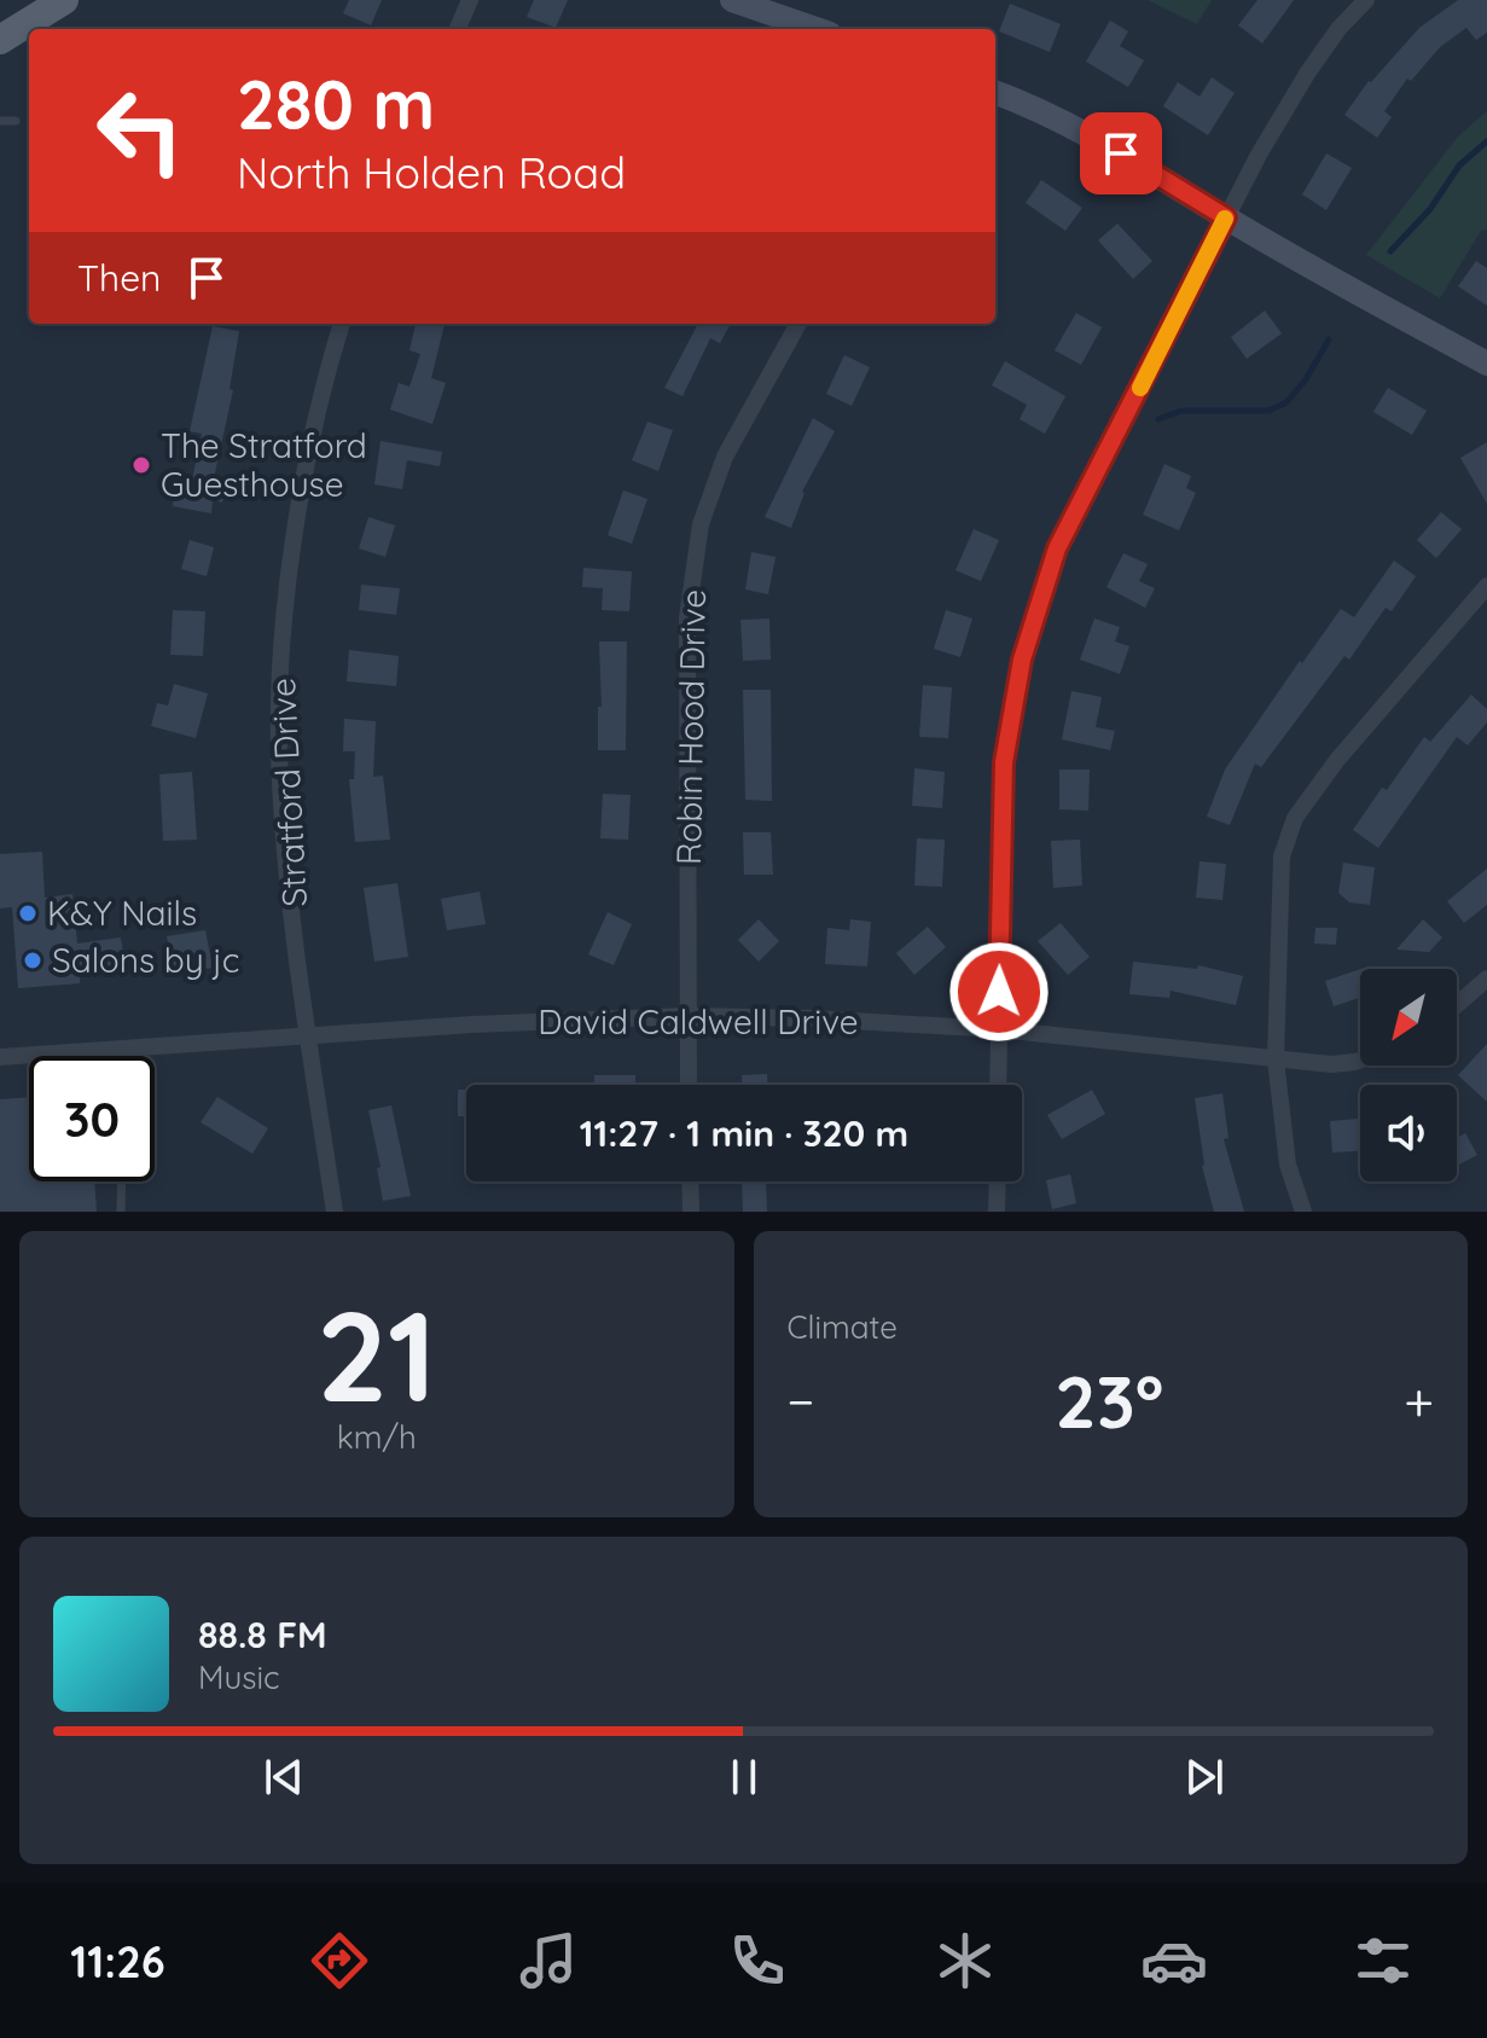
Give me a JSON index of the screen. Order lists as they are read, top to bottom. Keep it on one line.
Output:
{"streets":{"street":["Robin Hood Drive","Stratford Drive","David Caldwell Drive"]},"crossings":[["Robin Hood Drive","David Caldwell Drive"],["Stratford Drive","David Caldwell Drive"]],"places":["The Stratford Guesthouse","K&Y Nails","Salons by jc"],"north":"bottom left","page":{"turn":["280 m","North Holden Road"],"then":"Then","limit":"30","trip":"11:27 · 1 min · 320 m","tile":[["21","km/h"],"Climate"],"heat":["−","23°","+"],"song":["88.8 FM","Music"],"tabs":"11:26"}}
